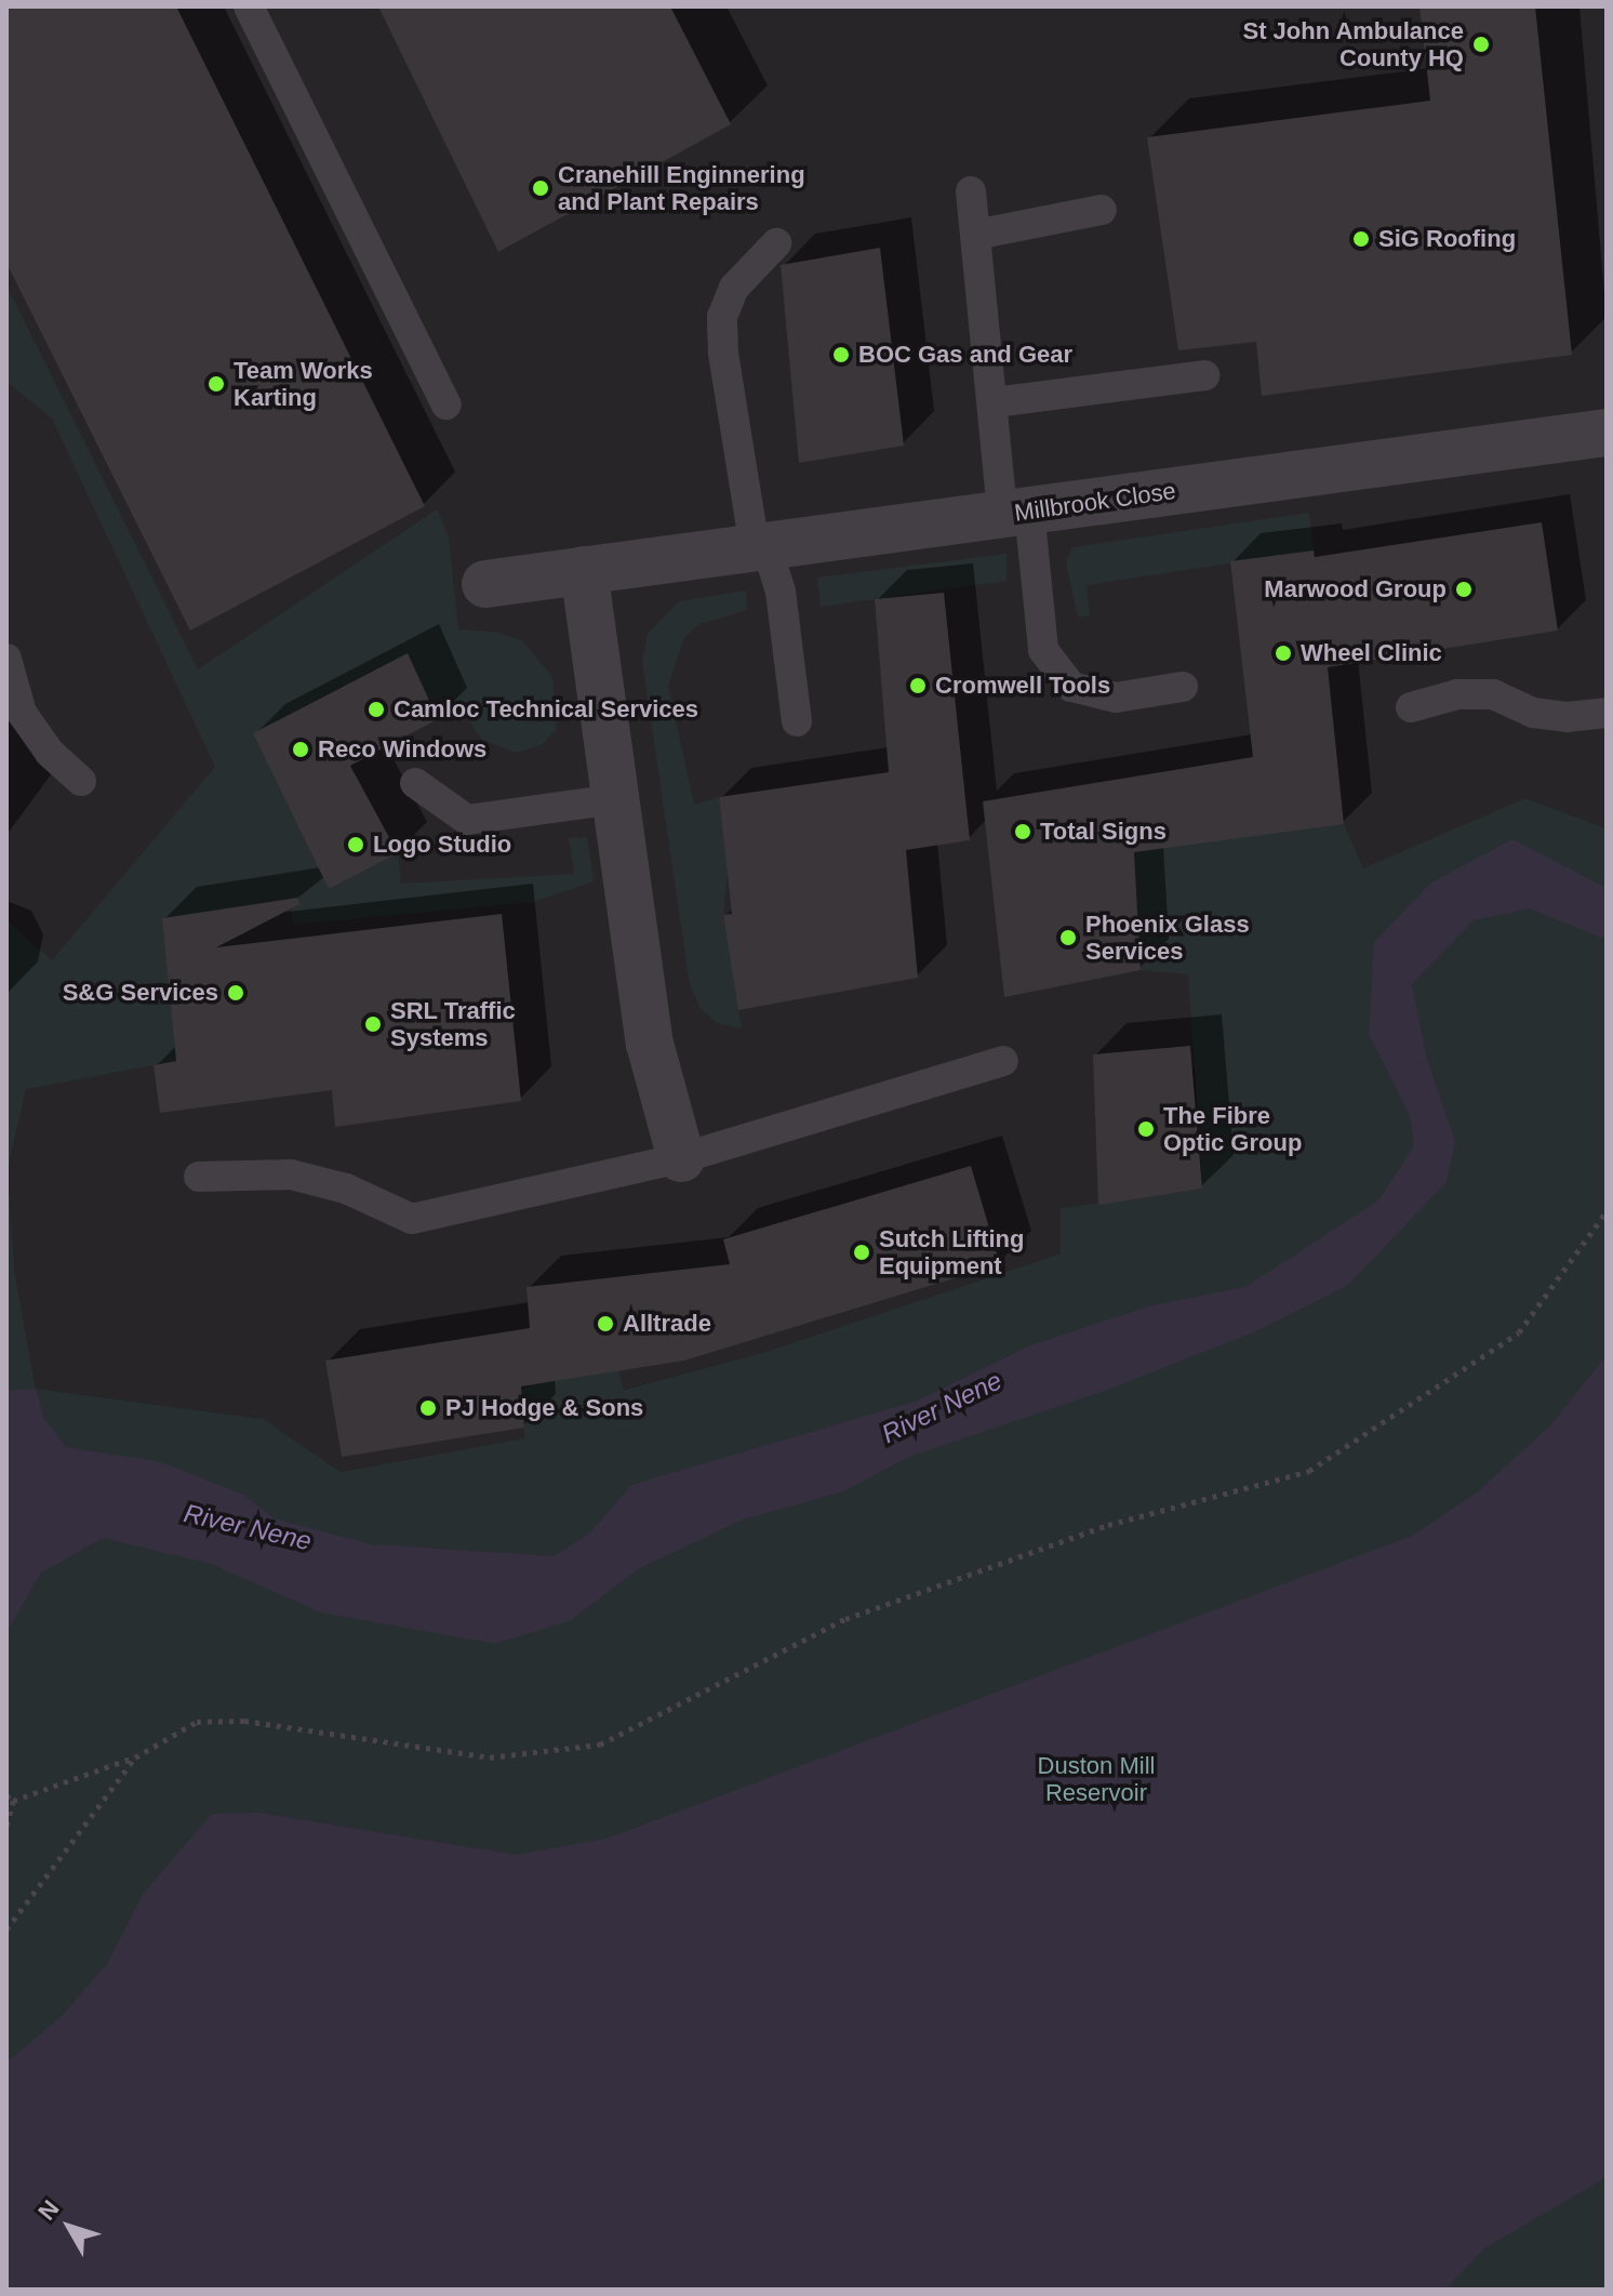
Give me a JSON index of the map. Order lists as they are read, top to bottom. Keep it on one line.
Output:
{"streets":{"street":["Millbrook Close"]},"water":["River Nene"],"parks":["Duston Mill Reservoir"],"places":["St John Ambulance County HQ","Cranehill Enginnering and Plant Repairs","SiG Roofing","BOC Gas and Gear","Team Works Karting","Marwood Group","Wheel Clinic","Cromwell Tools","Camloc Technical Services","Reco Windows","Total Signs","Logo Studio","Phoenix Glass Services","S&G Services","SRL Traffic Systems","The Fibre Optic Group","Sutch Lifting Equipment","Alltrade","PJ Hodge & Sons"],"north":"top left"}
